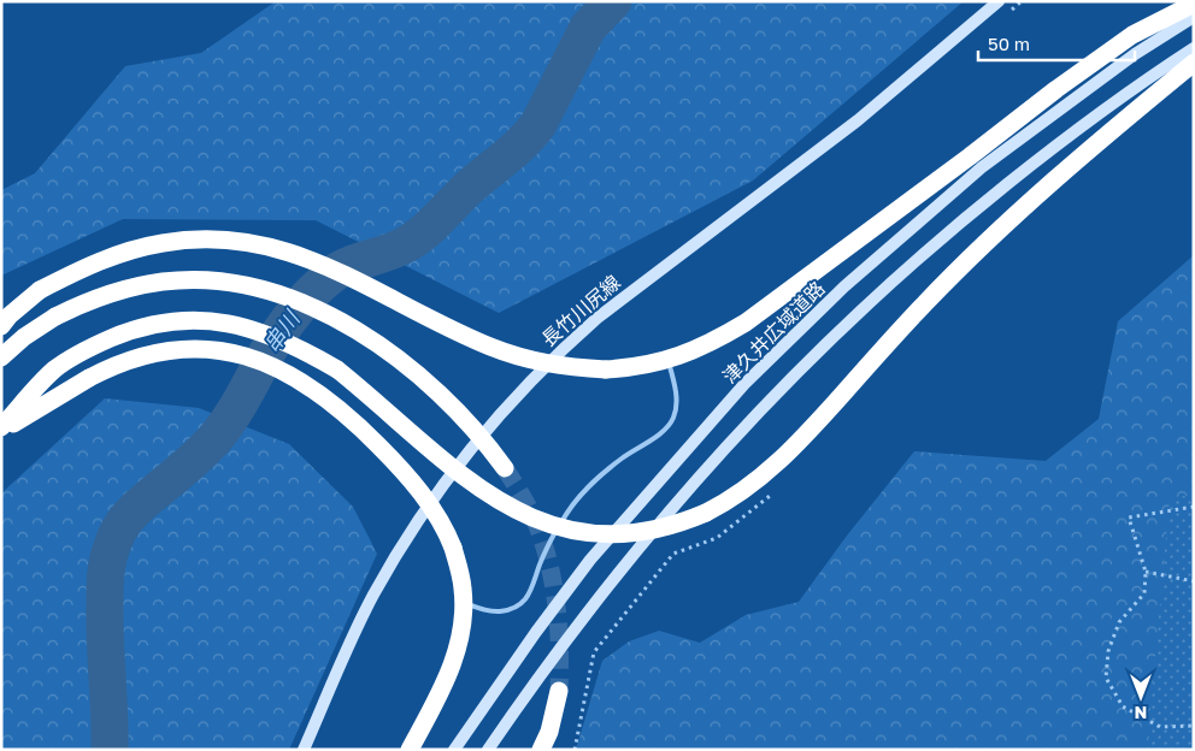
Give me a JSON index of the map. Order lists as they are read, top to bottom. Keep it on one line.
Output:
{"streets":{"main road":["長竹川尻線","津久井広域道路"]},"water":["串川"],"scale_bar":"50 m","north":"bottom"}
